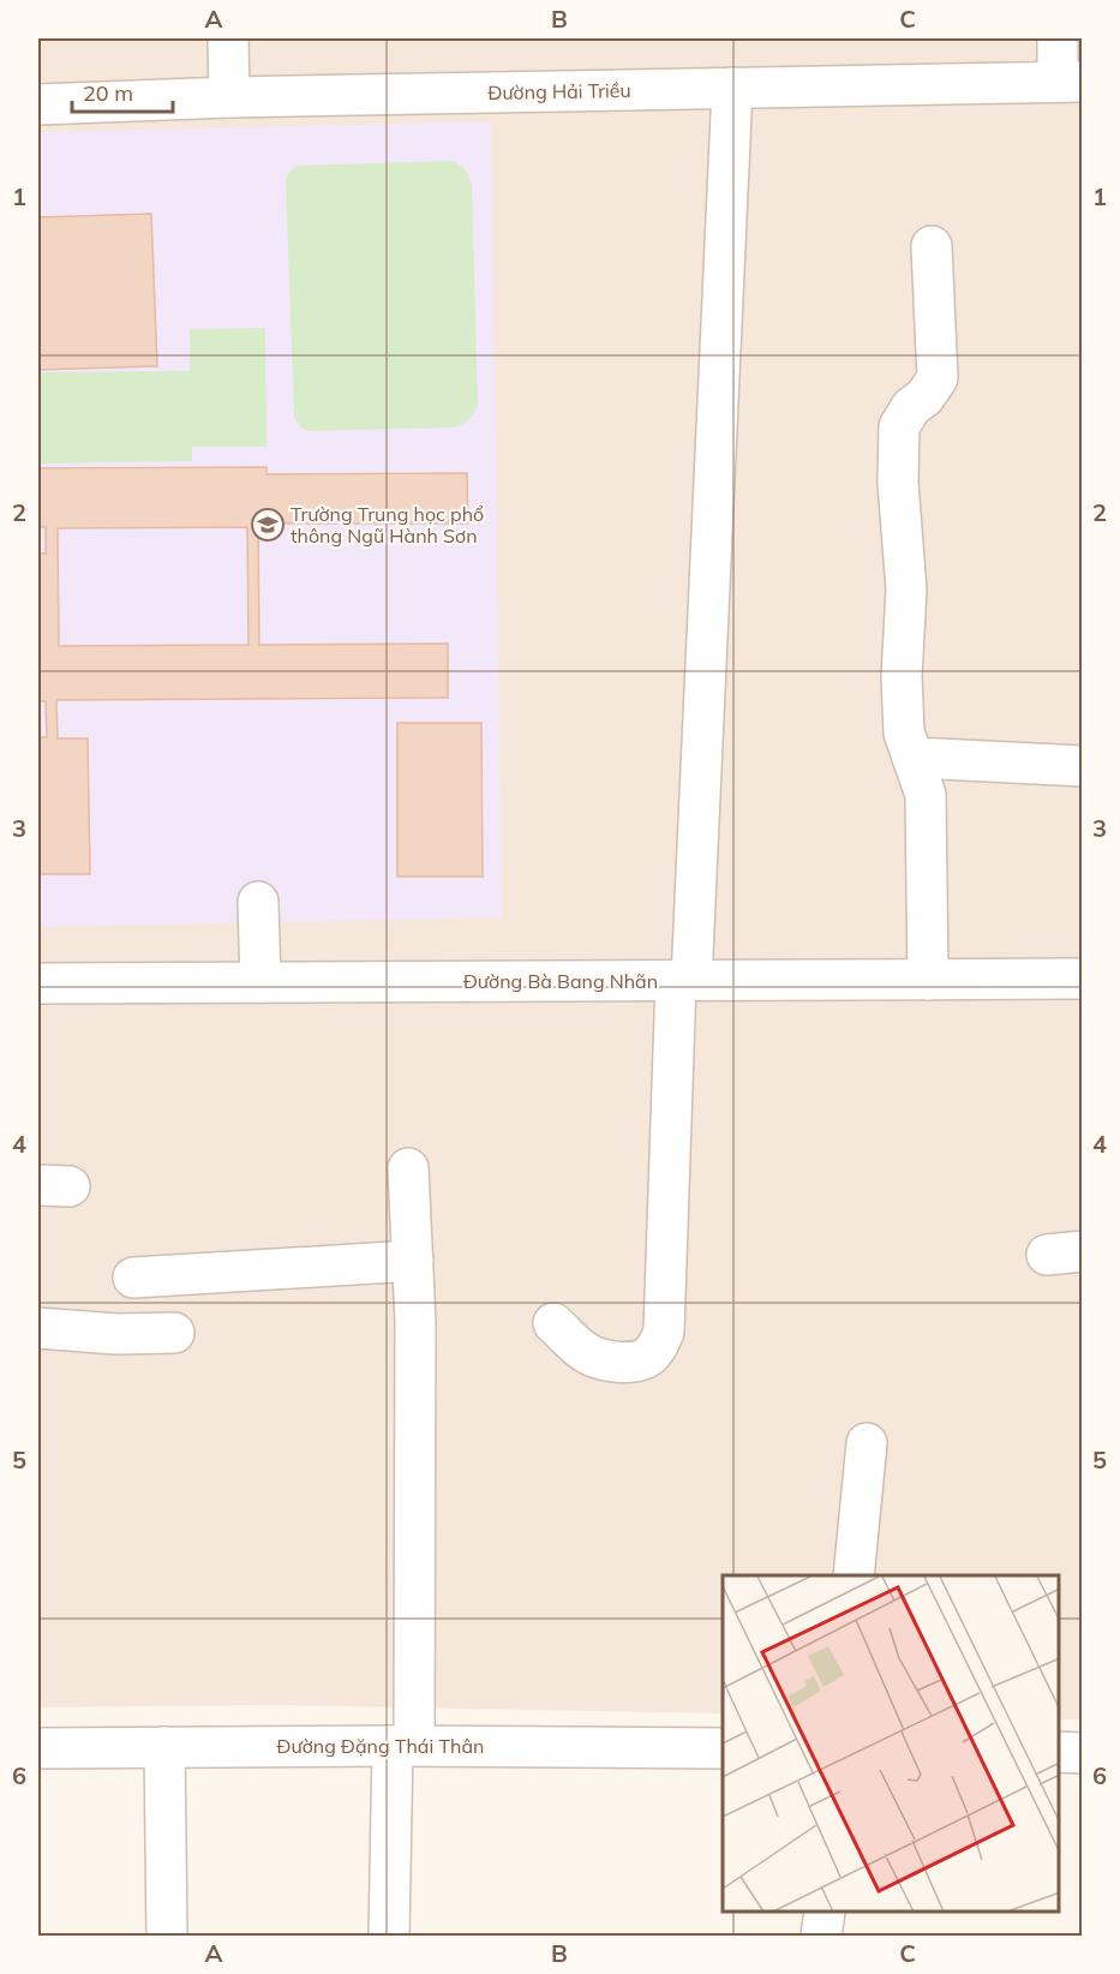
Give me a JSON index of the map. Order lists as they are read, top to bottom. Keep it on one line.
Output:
{"streets":{"street":["Đường Hải Triều","Đường Bà Bang Nhãn","Đường Đặng Thái Thân"]},"places":{"school or university":["Trường Trung học phổ thông Ngũ Hành Sơn"]},"scale_bar":"20 m","grid":{"columns":["A","B","C"],"rows":["1","2","3","4","5","6"]}}
